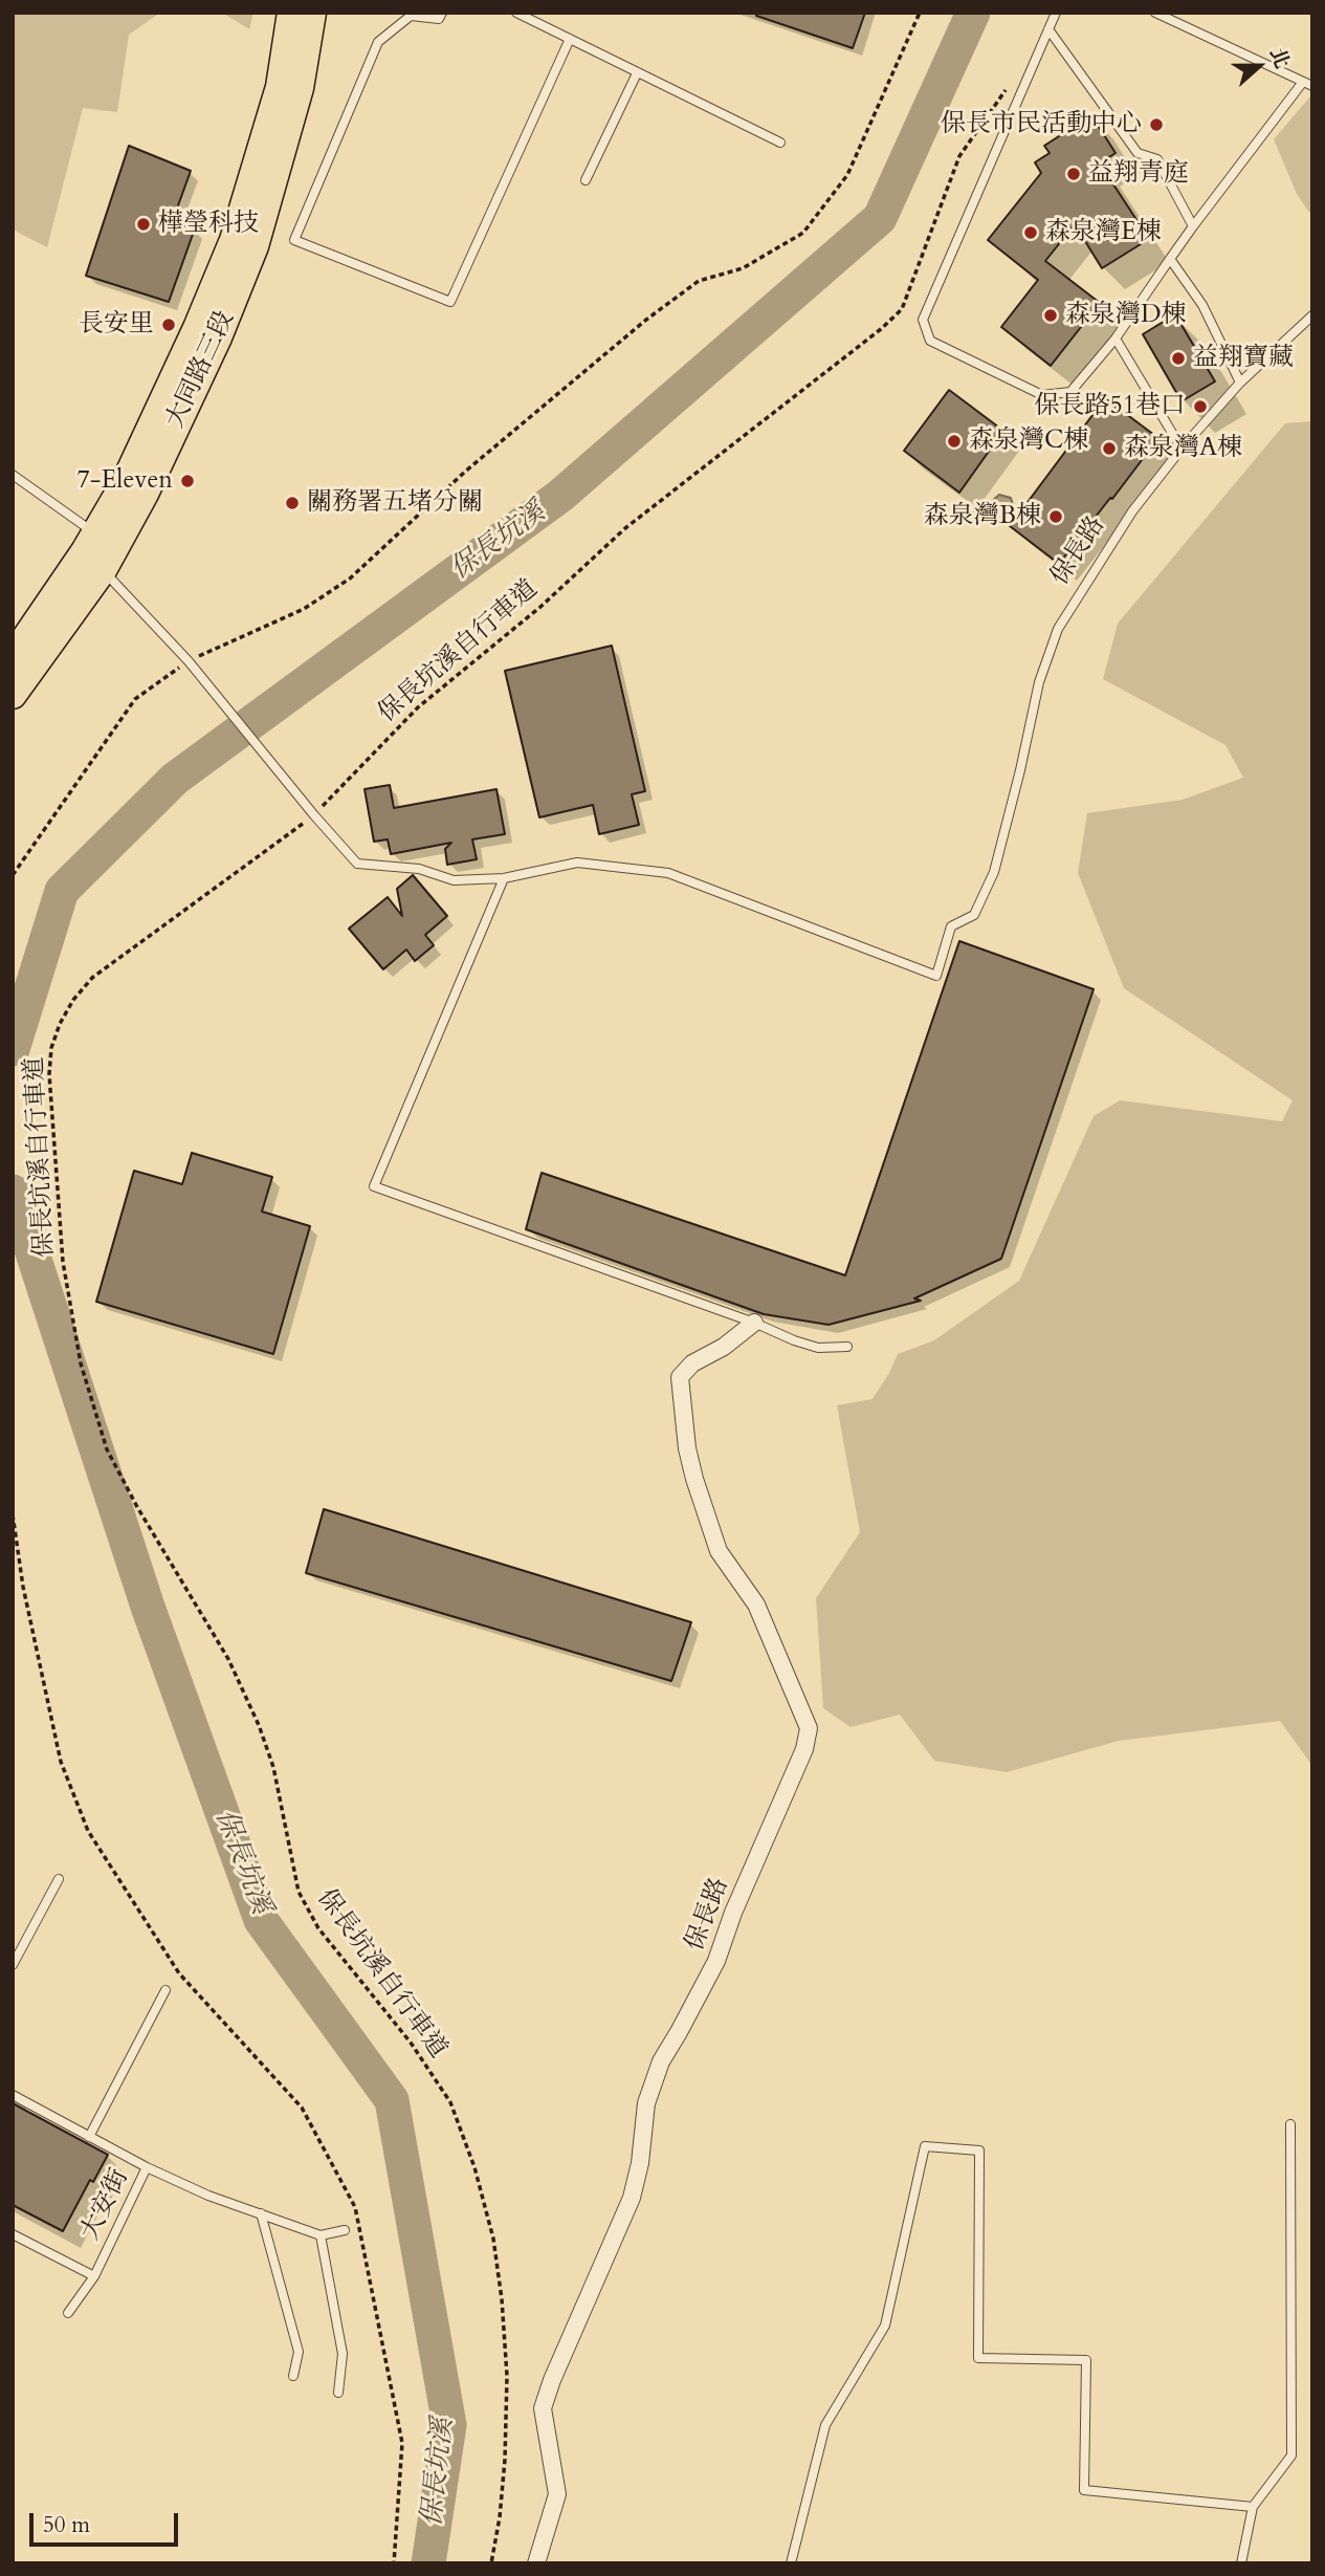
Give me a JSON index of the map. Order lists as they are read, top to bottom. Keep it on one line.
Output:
{"streets":{"main road":["大同路三段"],"street":["保長路"],"lane":["大安街"],"path":["保長坑溪自行車道"]},"water":["保長坑溪"],"places":["保長市民活動中心","益翔青庭","樺瑩科技","森泉灣E棟","森泉灣D棟","長安里","益翔寶藏","保長路51巷口","森泉灣C棟","森泉灣A棟","7-Eleven","關務署五堵分關","森泉灣B棟"],"scale_bar":"50 m","north":"right"}
